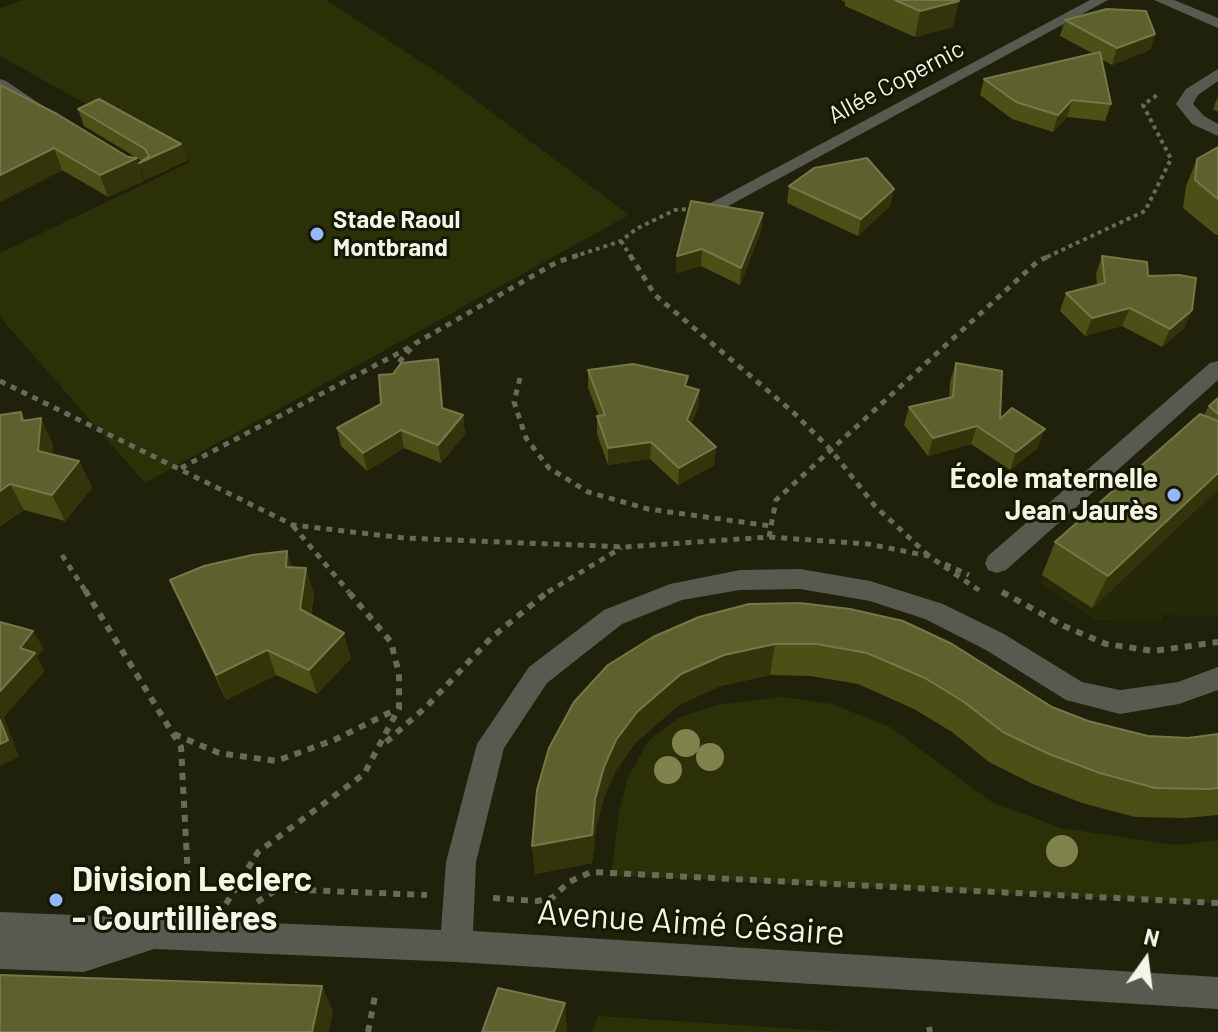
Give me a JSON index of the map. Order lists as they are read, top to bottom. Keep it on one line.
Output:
{"streets":{"street":["Allée Copernic","Avenue Aimé Césaire"]},"places":["Stade Raoul Montbrand","École maternelle Jean Jaurès","Division Leclerc - Courtillières"],"north":"top"}
